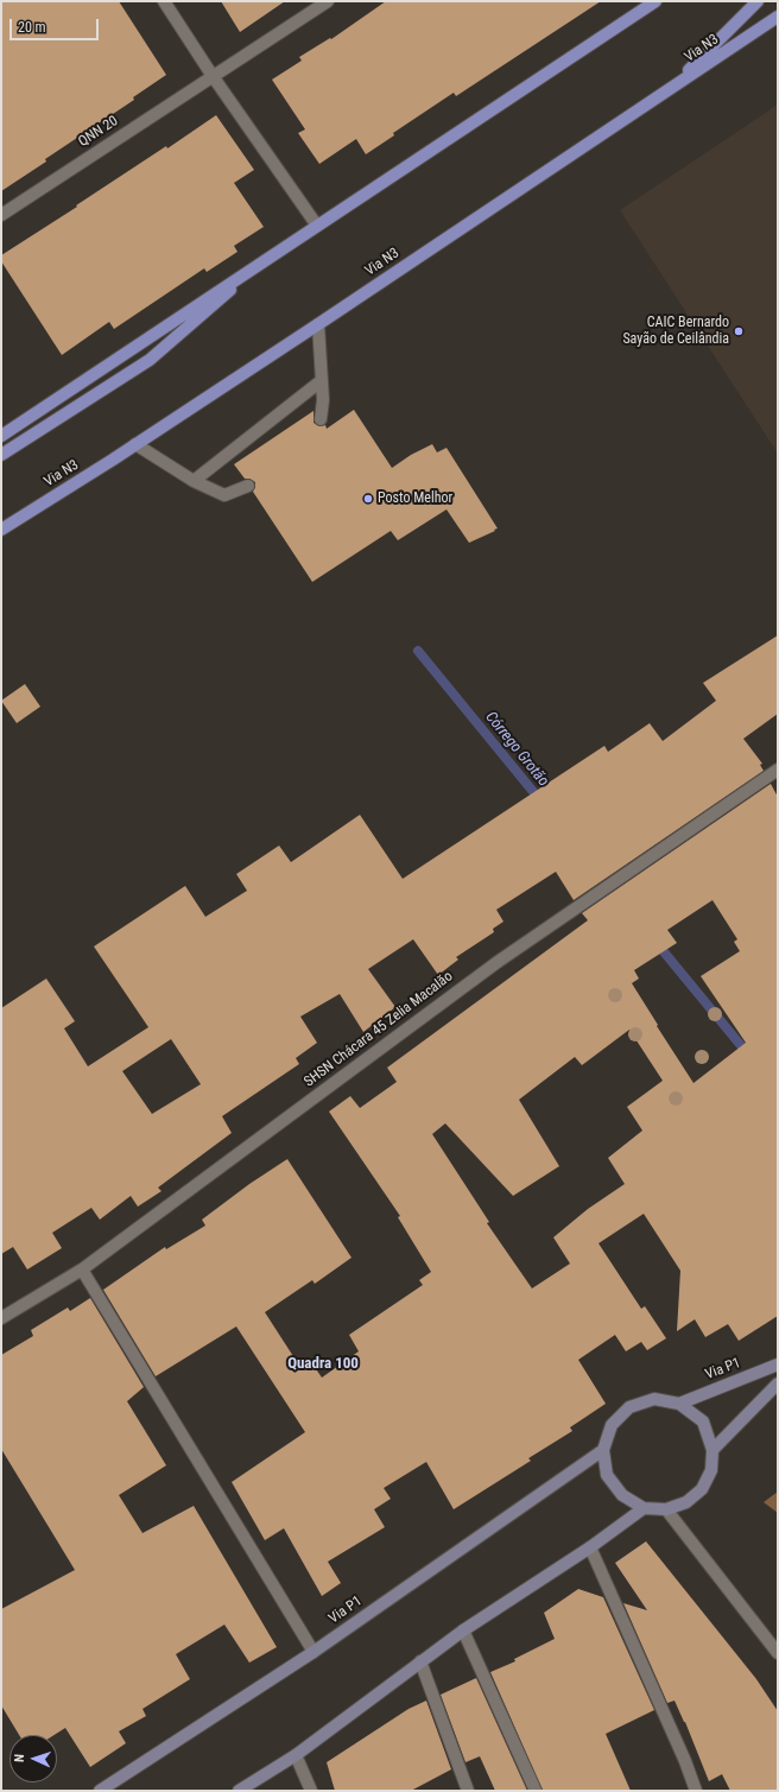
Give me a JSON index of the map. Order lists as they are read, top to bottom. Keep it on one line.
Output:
{"streets":{"main road":["Via N3"],"street":["QNN 20","SHSN Chácara 45 Zelia Macalão","Via P1"]},"districts":["Quadra 100"],"water":["Córrego Grotão"],"places":["CAIC Bernardo Sayão de Ceilândia","Posto Melhor"],"scale_bar":"20 m","north":"left"}
